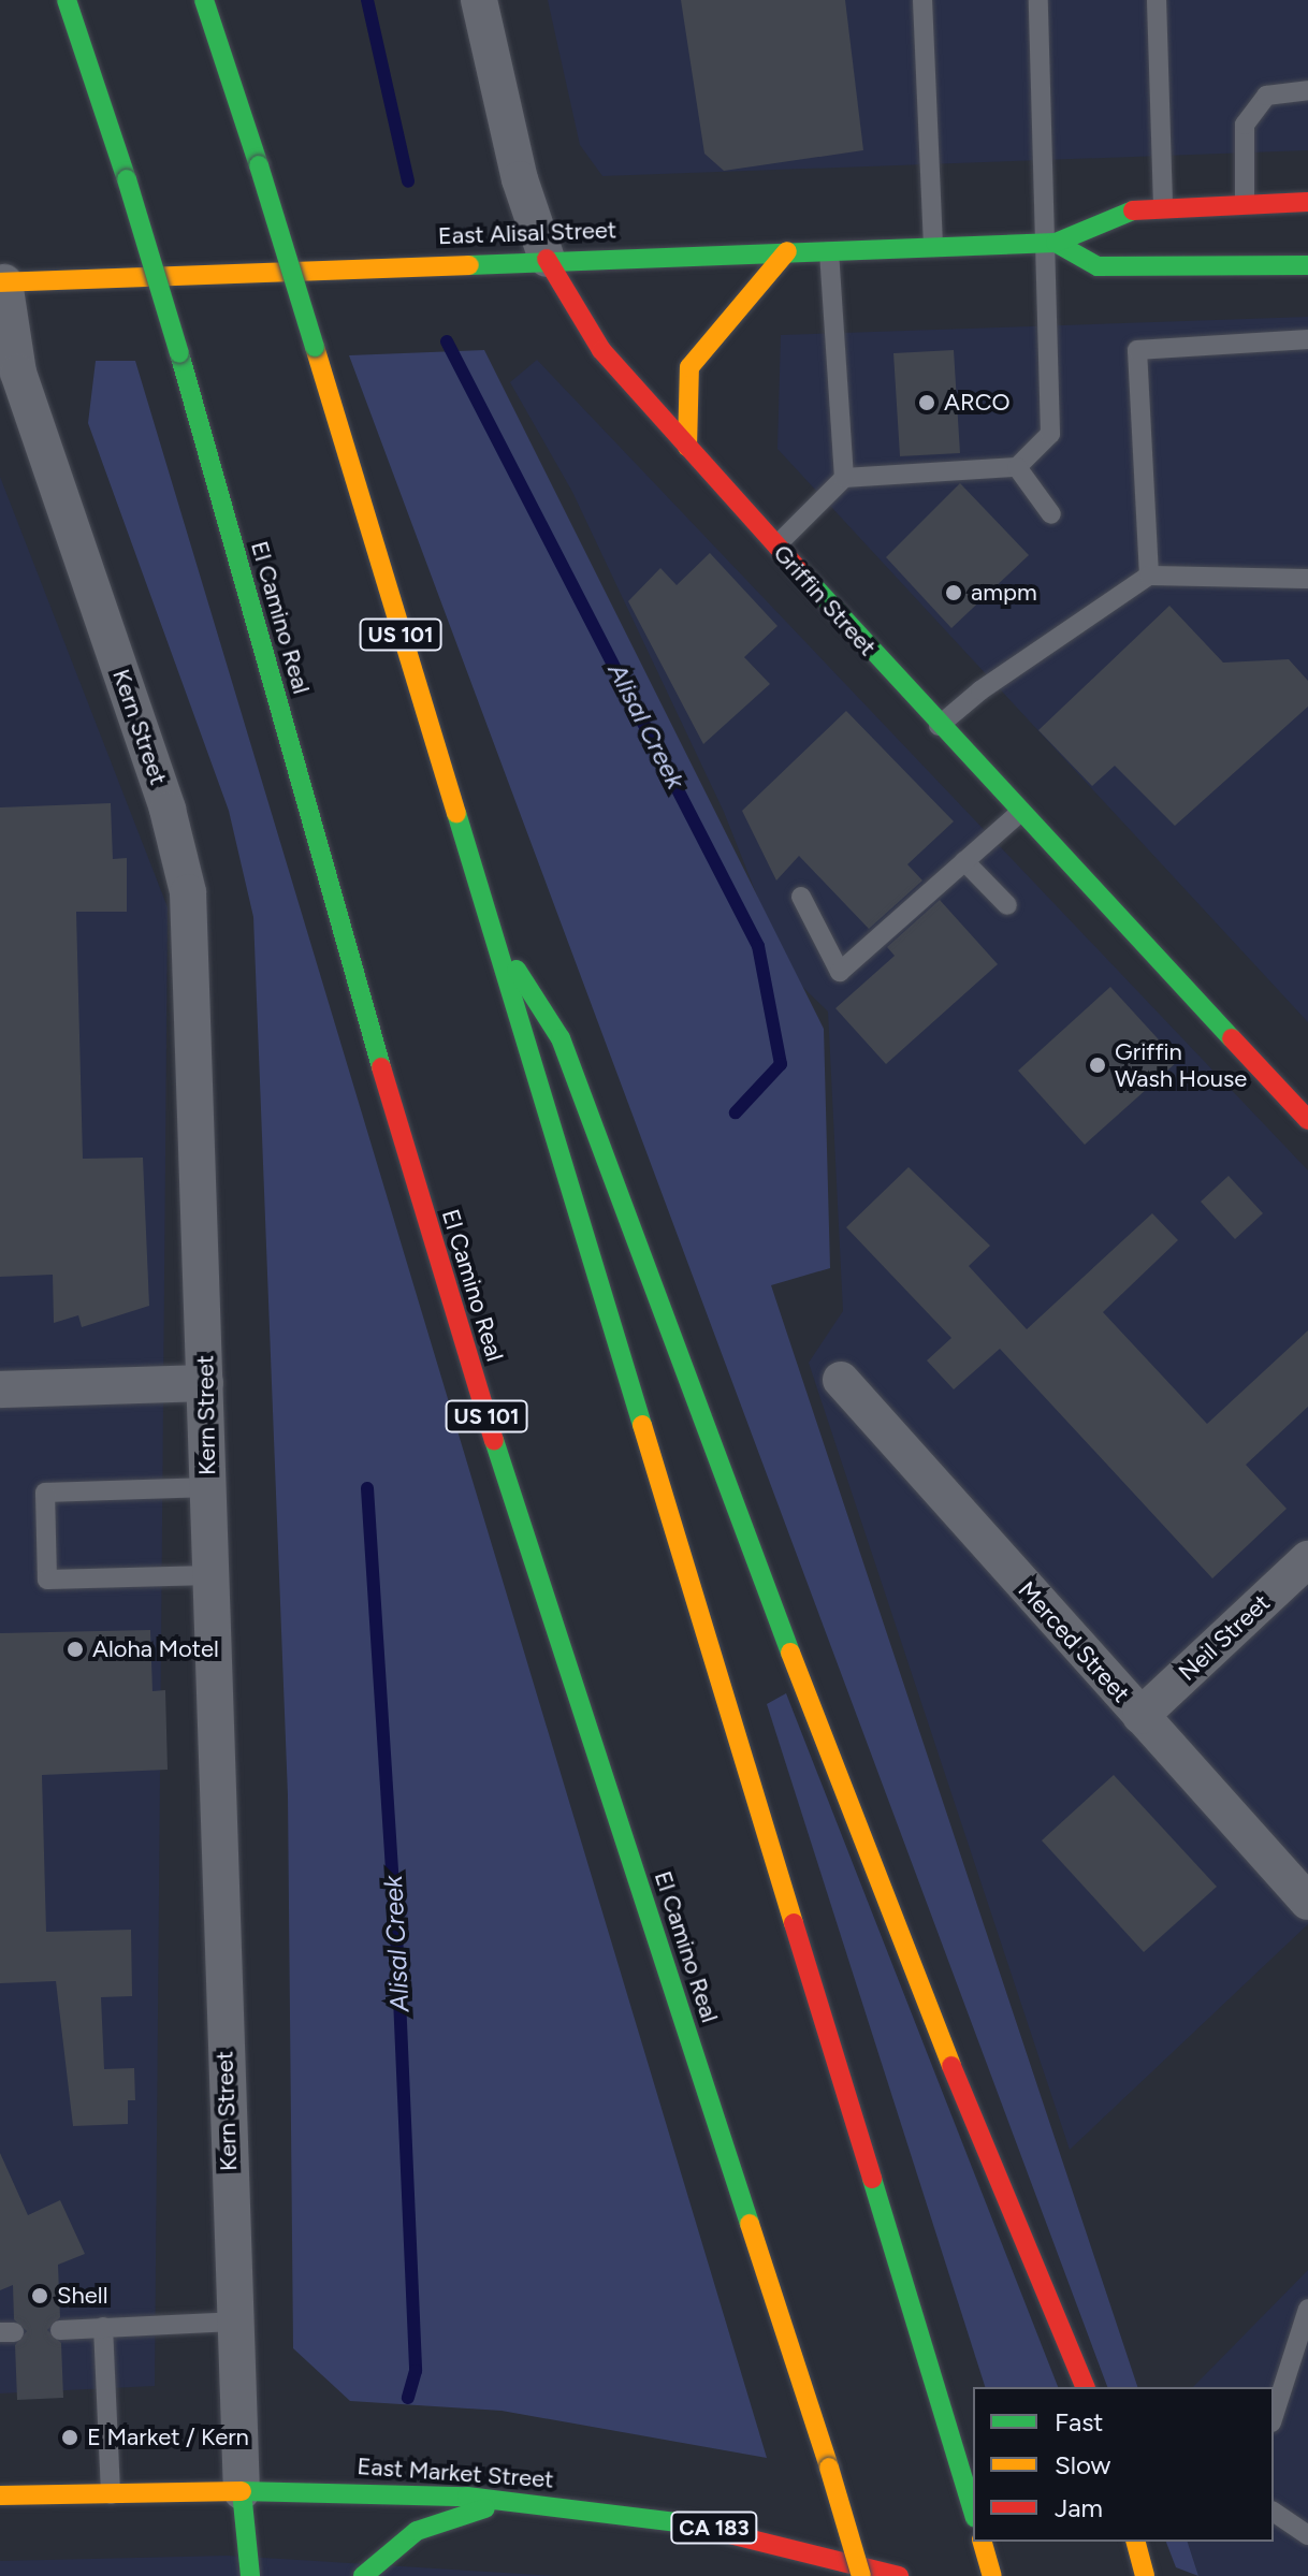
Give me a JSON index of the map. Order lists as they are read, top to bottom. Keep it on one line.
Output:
{"streets":{"main road":["East Alisal Street","Griffin Street","El Camino Real","US 101","Kern Street","East Market Street","CA 183"],"street":["Neil Street","Merced Street"]},"crossings":[["East Alisal Street","Griffin Street"],["East Alisal Street","Kern Street"],["Kern Street","East Market Street"],["Neil Street","Merced Street"]],"water":["Alisal Creek"],"places":["ARCO","ampm","Griffin Wash House","Aloha Motel","Shell","E Market / Kern"],"legend":["Fast","Slow","Jam"]}
